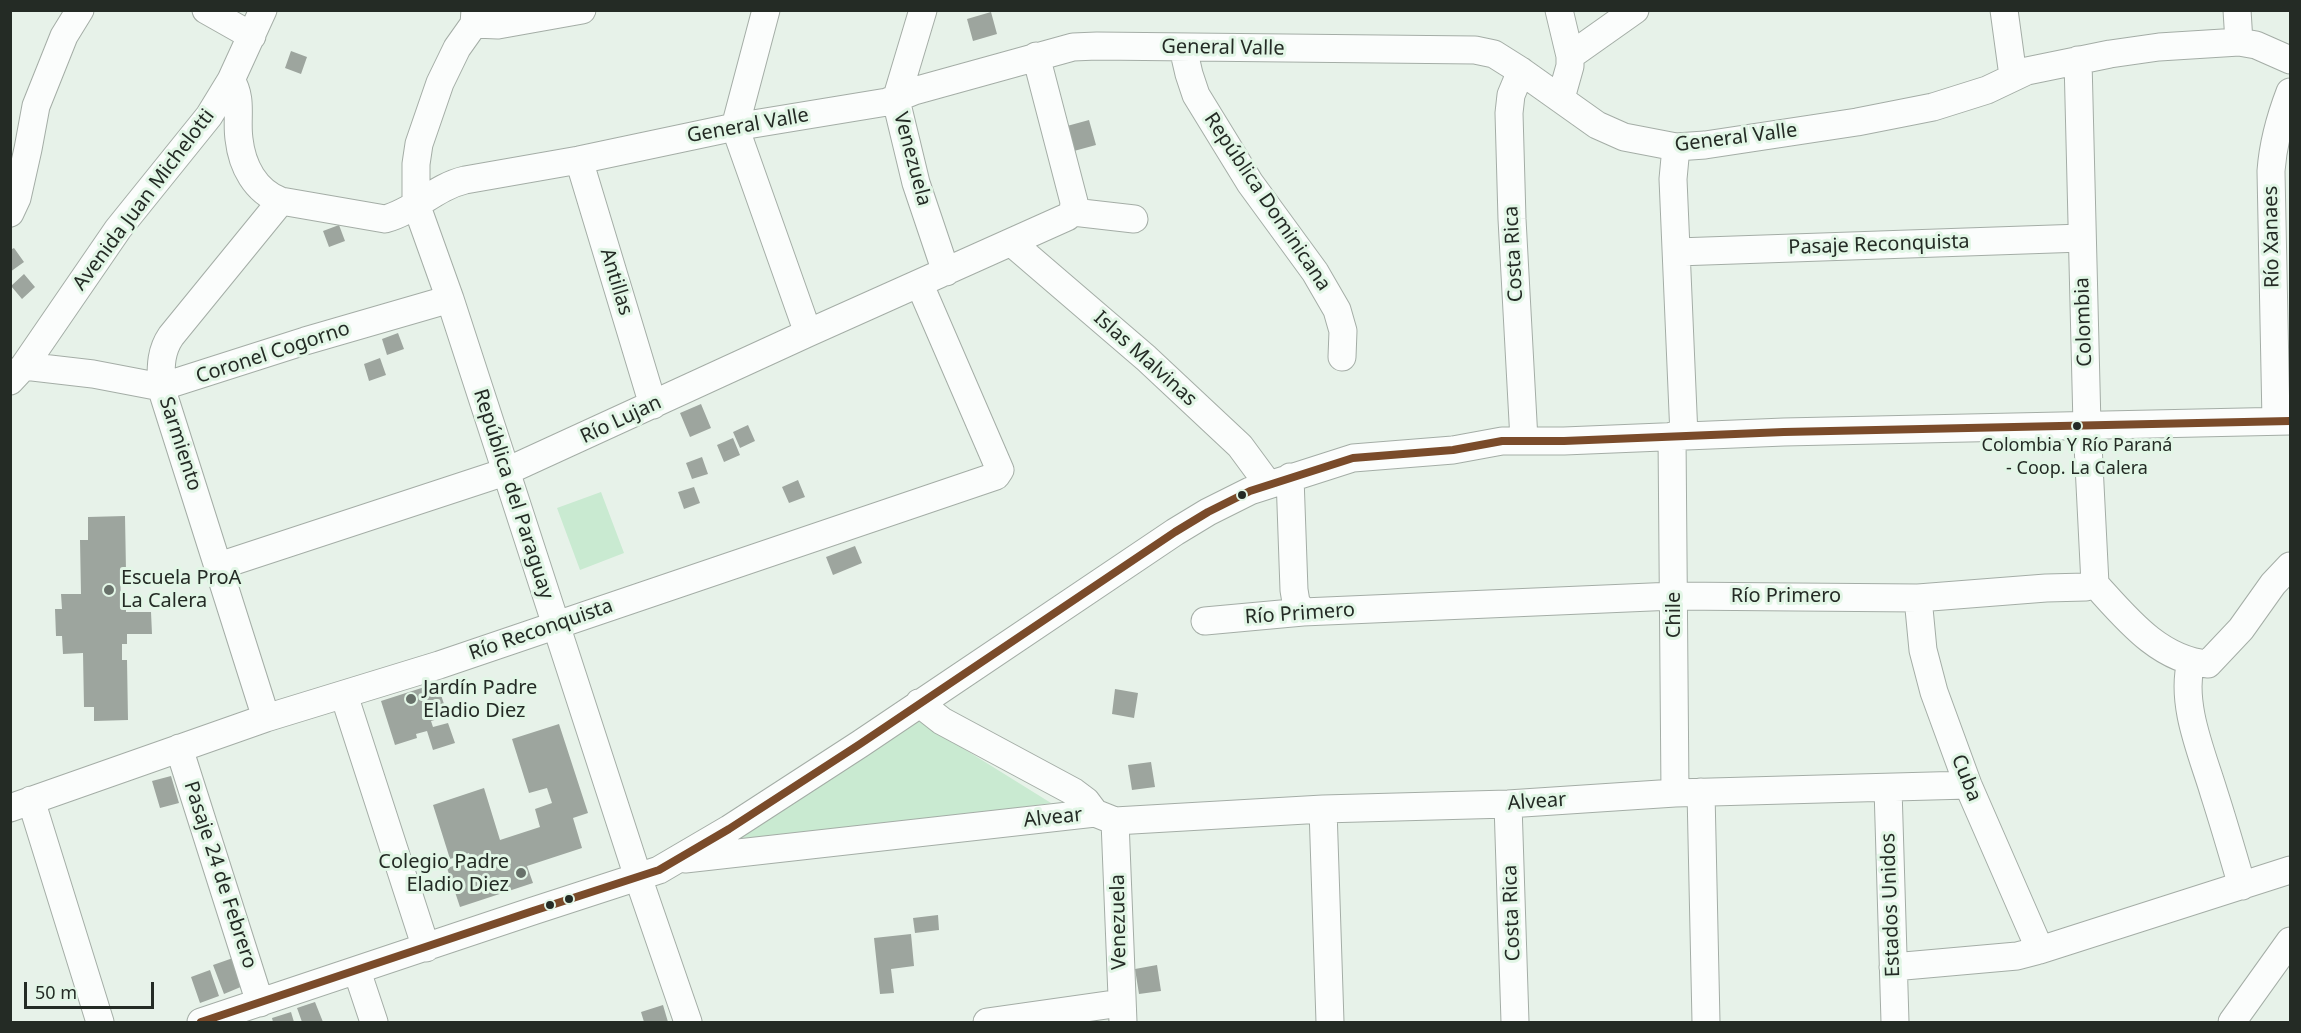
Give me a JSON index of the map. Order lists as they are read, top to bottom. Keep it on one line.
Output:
{"streets":{"street":["General Valle","Venezuela","Avenida Juan Michelotti","República Dominicana","Río Xanaes","Pasaje Reconquista","Costa Rica","Antillas","Colombia","Coronel Cogorno","Islas Malvinas","Río Lujan","Sarmiento","República del Paraguay","Río Primero","Chile","Río Reconquista","Cuba","Alvear","Pasaje 24 de Febrero","Estados Unidos"]},"crossings":[["General Valle","Venezuela"],["General Valle","Avenida Juan Michelotti"],["General Valle","República Dominicana"],["General Valle","Costa Rica"],["General Valle","Antillas"],["General Valle","Colombia"],["General Valle","Sarmiento"],["General Valle","República del Paraguay"],["General Valle","Chile"],["Venezuela","Río Lujan"],["Venezuela","Alvear"],["Avenida Juan Michelotti","Coronel Cogorno"],["Pasaje Reconquista","Colombia"],["Pasaje Reconquista","Chile"],["Costa Rica","Alvear"],["Antillas","Río Lujan"],["Colombia","Río Primero"],["Coronel Cogorno","Sarmiento"],["Coronel Cogorno","República del Paraguay"],["Islas Malvinas","Río Lujan"],["Río Lujan","Sarmiento"],["Río Lujan","República del Paraguay"],["Río Lujan","Río Reconquista"],["Sarmiento","Río Reconquista"],["República del Paraguay","Río Reconquista"],["República del Paraguay","Alvear"],["Río Primero","Chile"],["Río Primero","Cuba"],["Chile","Alvear"],["Río Reconquista","Pasaje 24 de Febrero"],["Cuba","Alvear"],["Alvear","Pasaje 24 de Febrero"],["Alvear","Estados Unidos"]],"places":["Colombia Y Río Paraná - Coop. La Calera","Escuela ProA La Calera","Jardín Padre Eladio Diez","Colegio Padre Eladio Diez"],"scale_bar":"50 m"}
